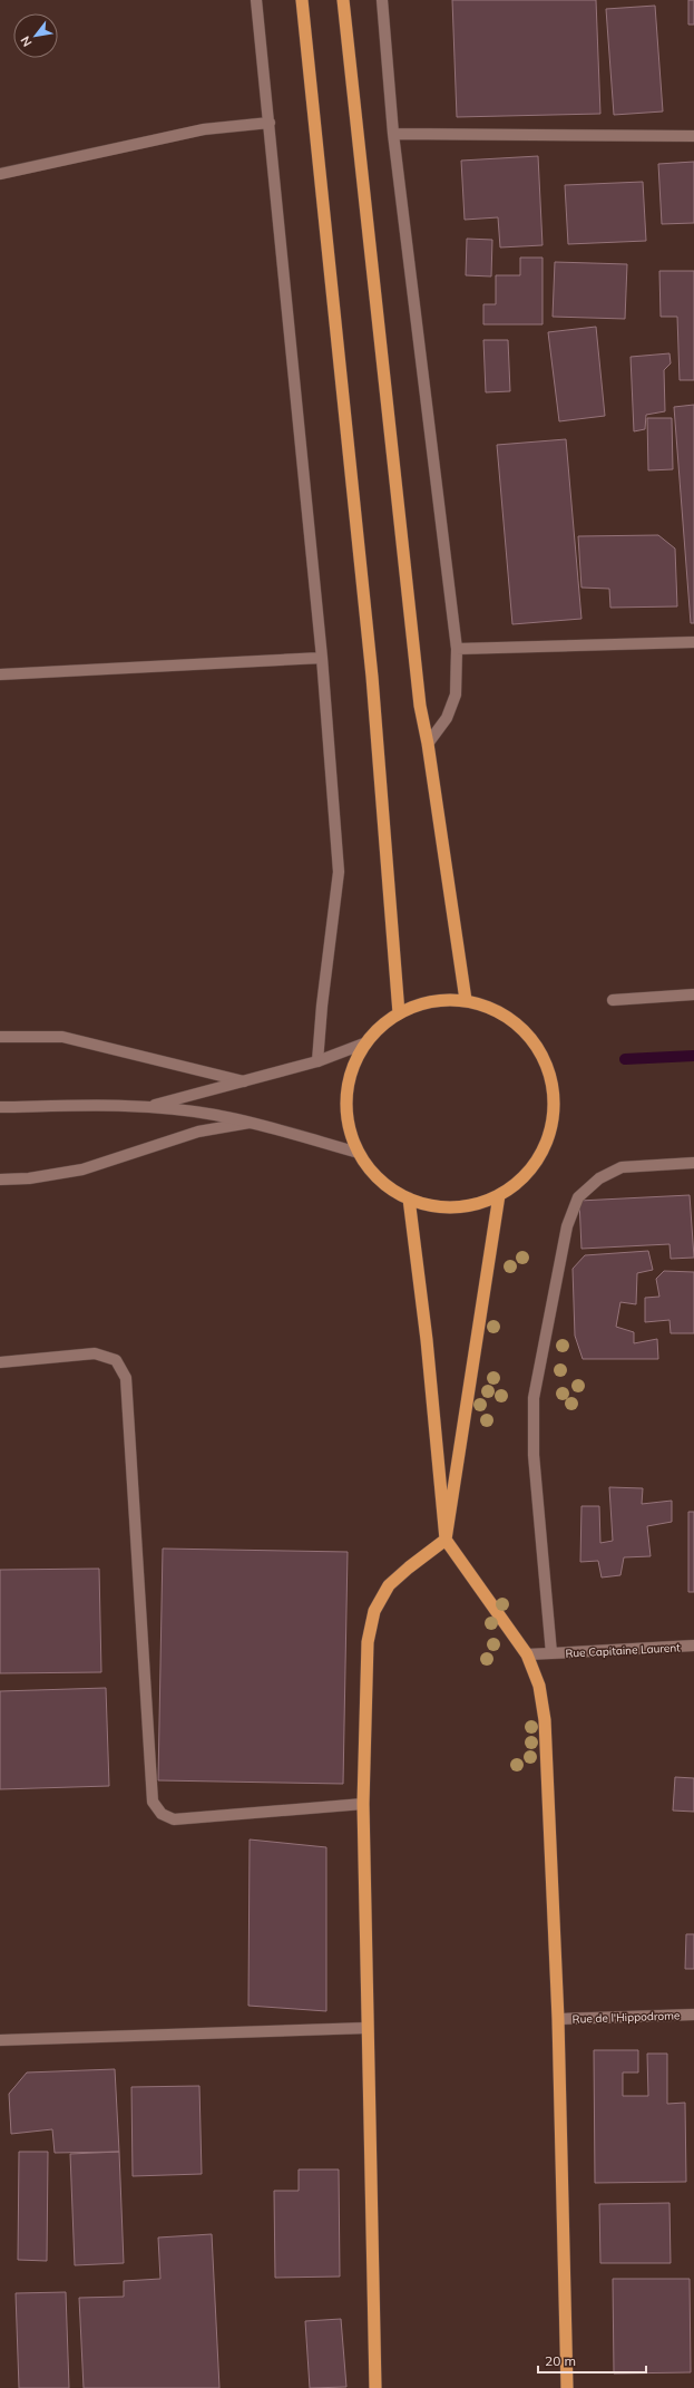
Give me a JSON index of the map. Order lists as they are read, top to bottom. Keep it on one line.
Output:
{"streets":{"street":["Rue Capitaine Laurent","Rue de l'Hippodrome"]},"scale_bar":"20 m","north":"bottom left"}
